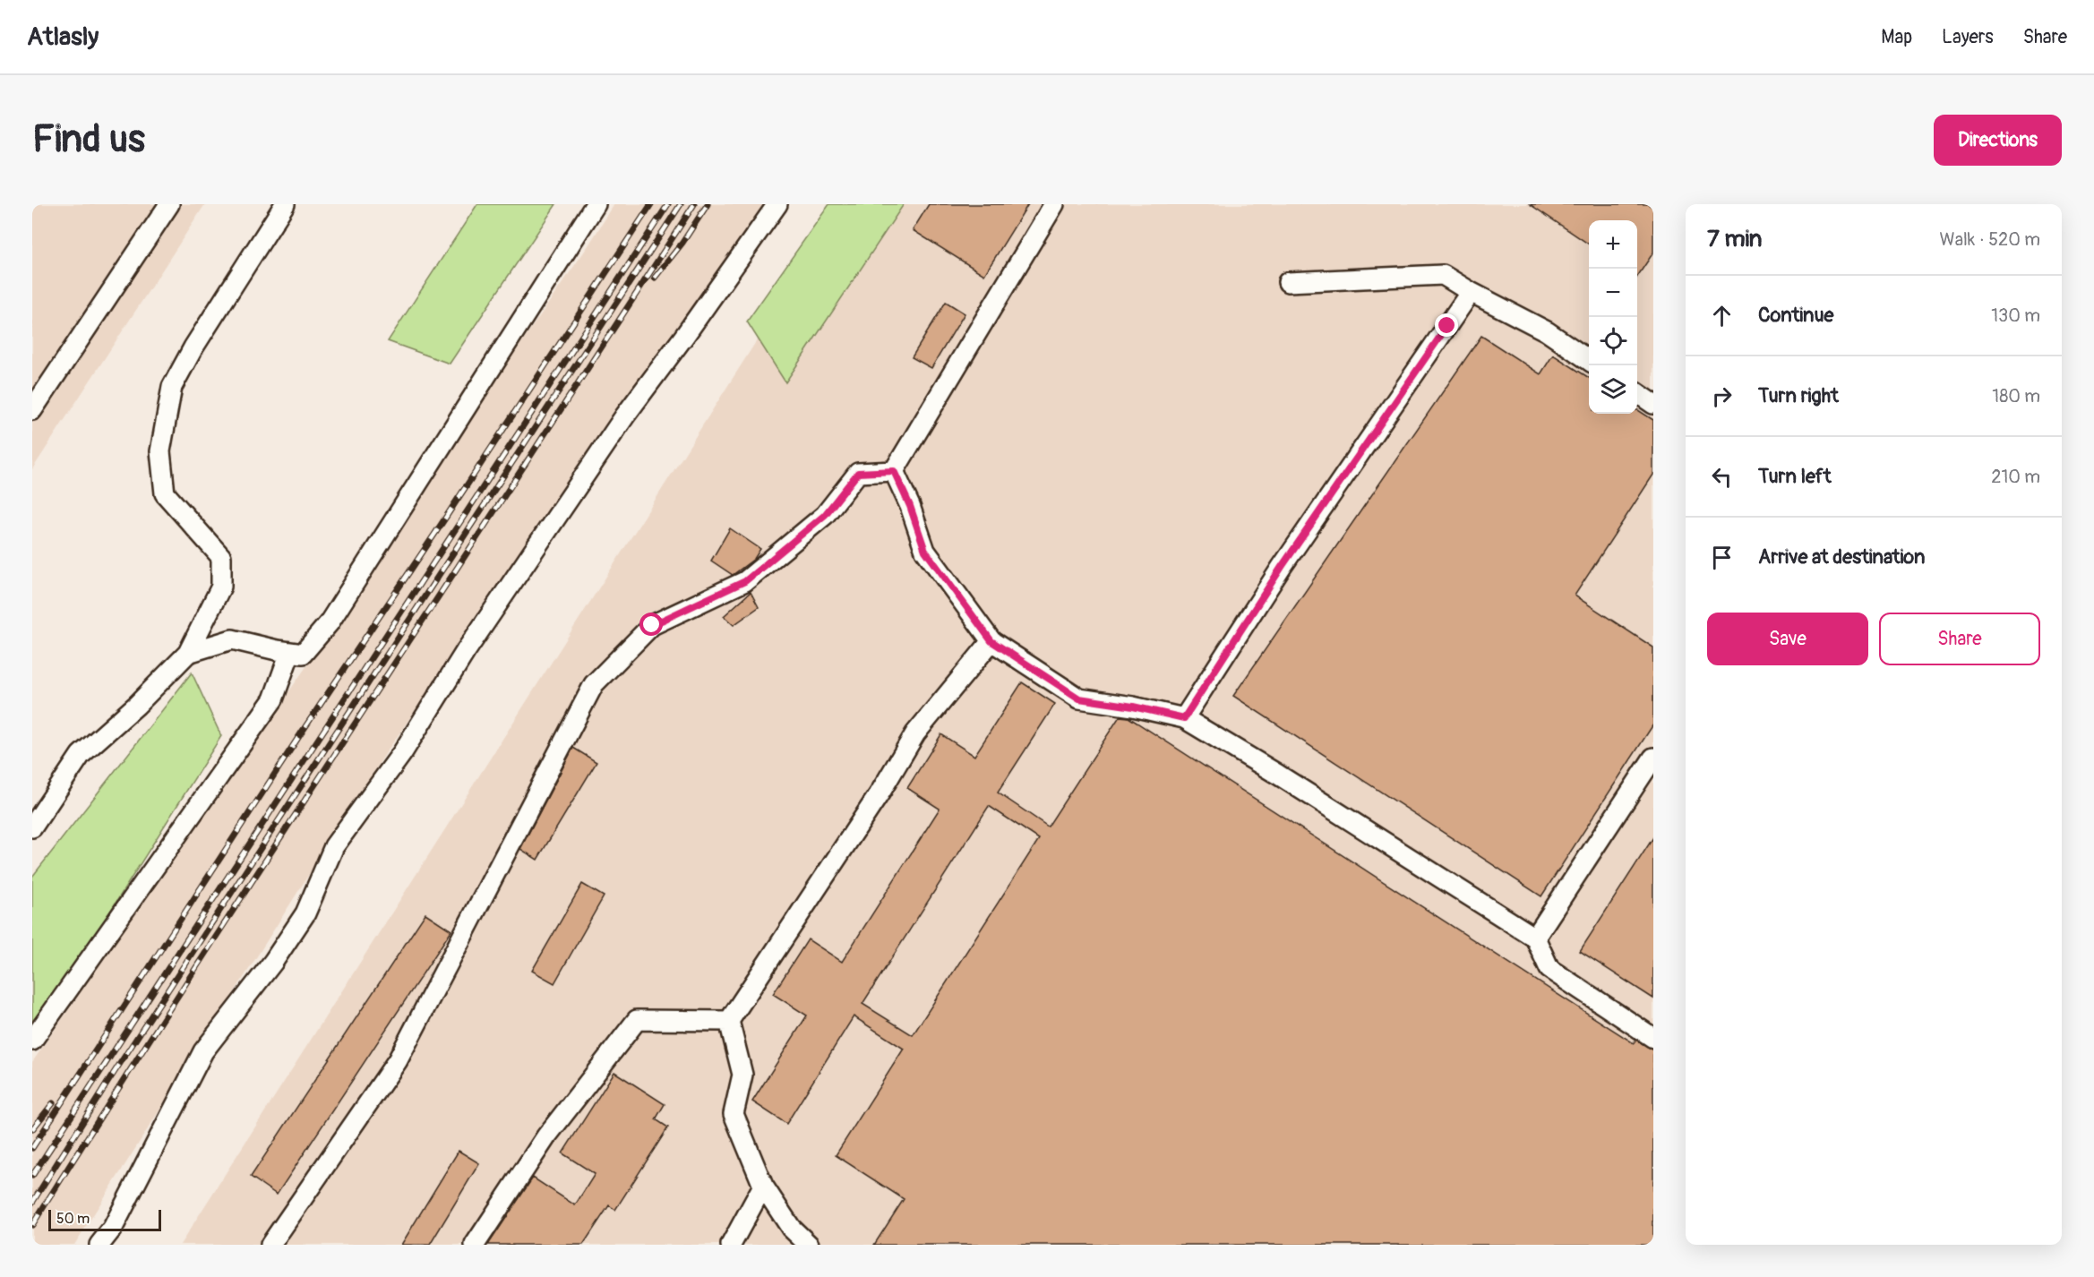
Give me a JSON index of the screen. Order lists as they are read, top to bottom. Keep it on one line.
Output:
{"scale_bar":"50 m","page":{"header":"Atlasly","nav":["Map","Layers","Share"],"buttons":["Directions",["Save","Share"]],"title":"Find us","heading":["7 min","Walk · 520 m"],"map_buttons":["+","−"],"list":[["Continue","130 m"],["Turn right","180 m"],["Turn left","210 m"],"Arrive at destination"],"scale":"50 m"}}
